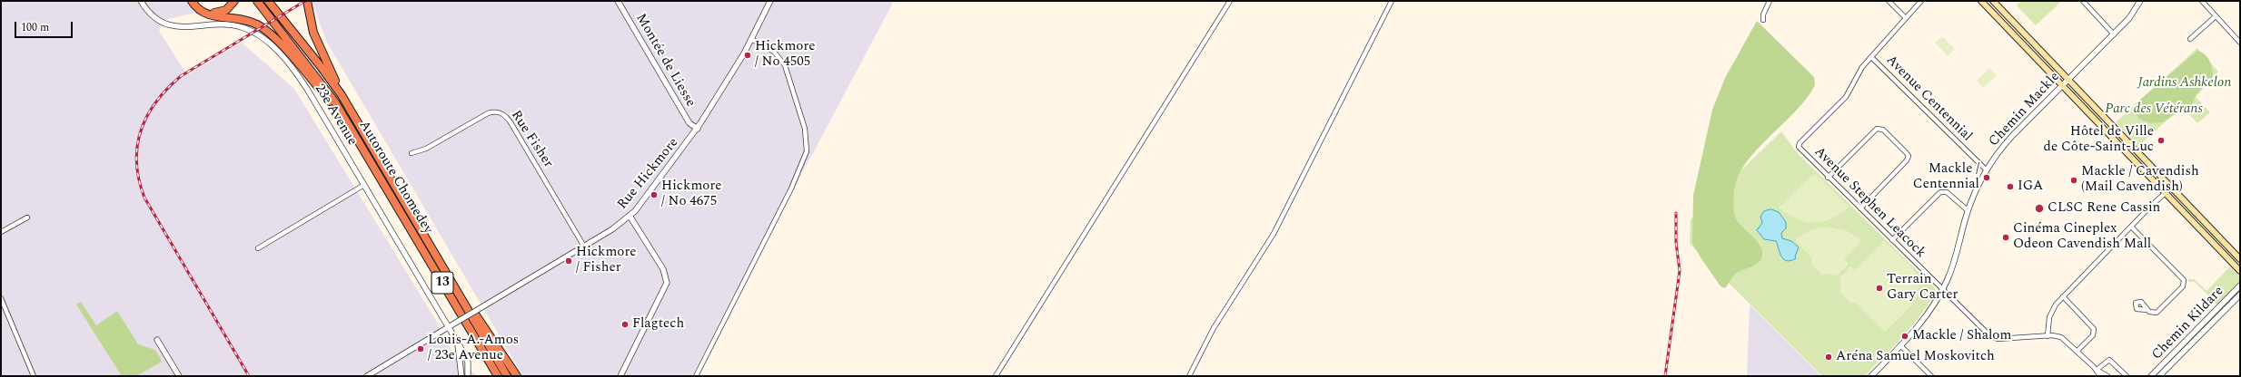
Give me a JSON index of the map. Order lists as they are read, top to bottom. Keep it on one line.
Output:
{"streets":{"highway":["Autoroute Chomedey","13"],"street":["Montée de Liesse","Avenue Centennial","Chemin Mackle","23e Avenue","Rue Fisher","Rue Hickmore","Avenue Stephen Leacock","Chemin Kildare"]},"crossings":[["Montée de Liesse","Rue Hickmore"],["Avenue Centennial","Chemin Mackle"],["Avenue Centennial","Avenue Stephen Leacock"],["Chemin Mackle","Avenue Stephen Leacock"],["23e Avenue","Rue Hickmore"],["Rue Fisher","Rue Hickmore"]],"parks":["Jardins Ashkelon","Parc des Vétérans"],"places":["Hickmore / No 4505","Hôtel de Ville de Côte-Saint-Luc","Mackle / Centennial","Mackle / Cavendish (Mail Cavendish)","IGA","Hickmore / No 4675","CLSC Rene Cassin","Cinéma Cineplex Odeon Cavendish Mall","Hickmore / Fisher","Terrain Gary Carter","Flagtech","Mackle / Shalom","Louis-A.-Amos / 23e Avenue","Aréna Samuel Moskovitch"],"scale_bar":"100 m"}
